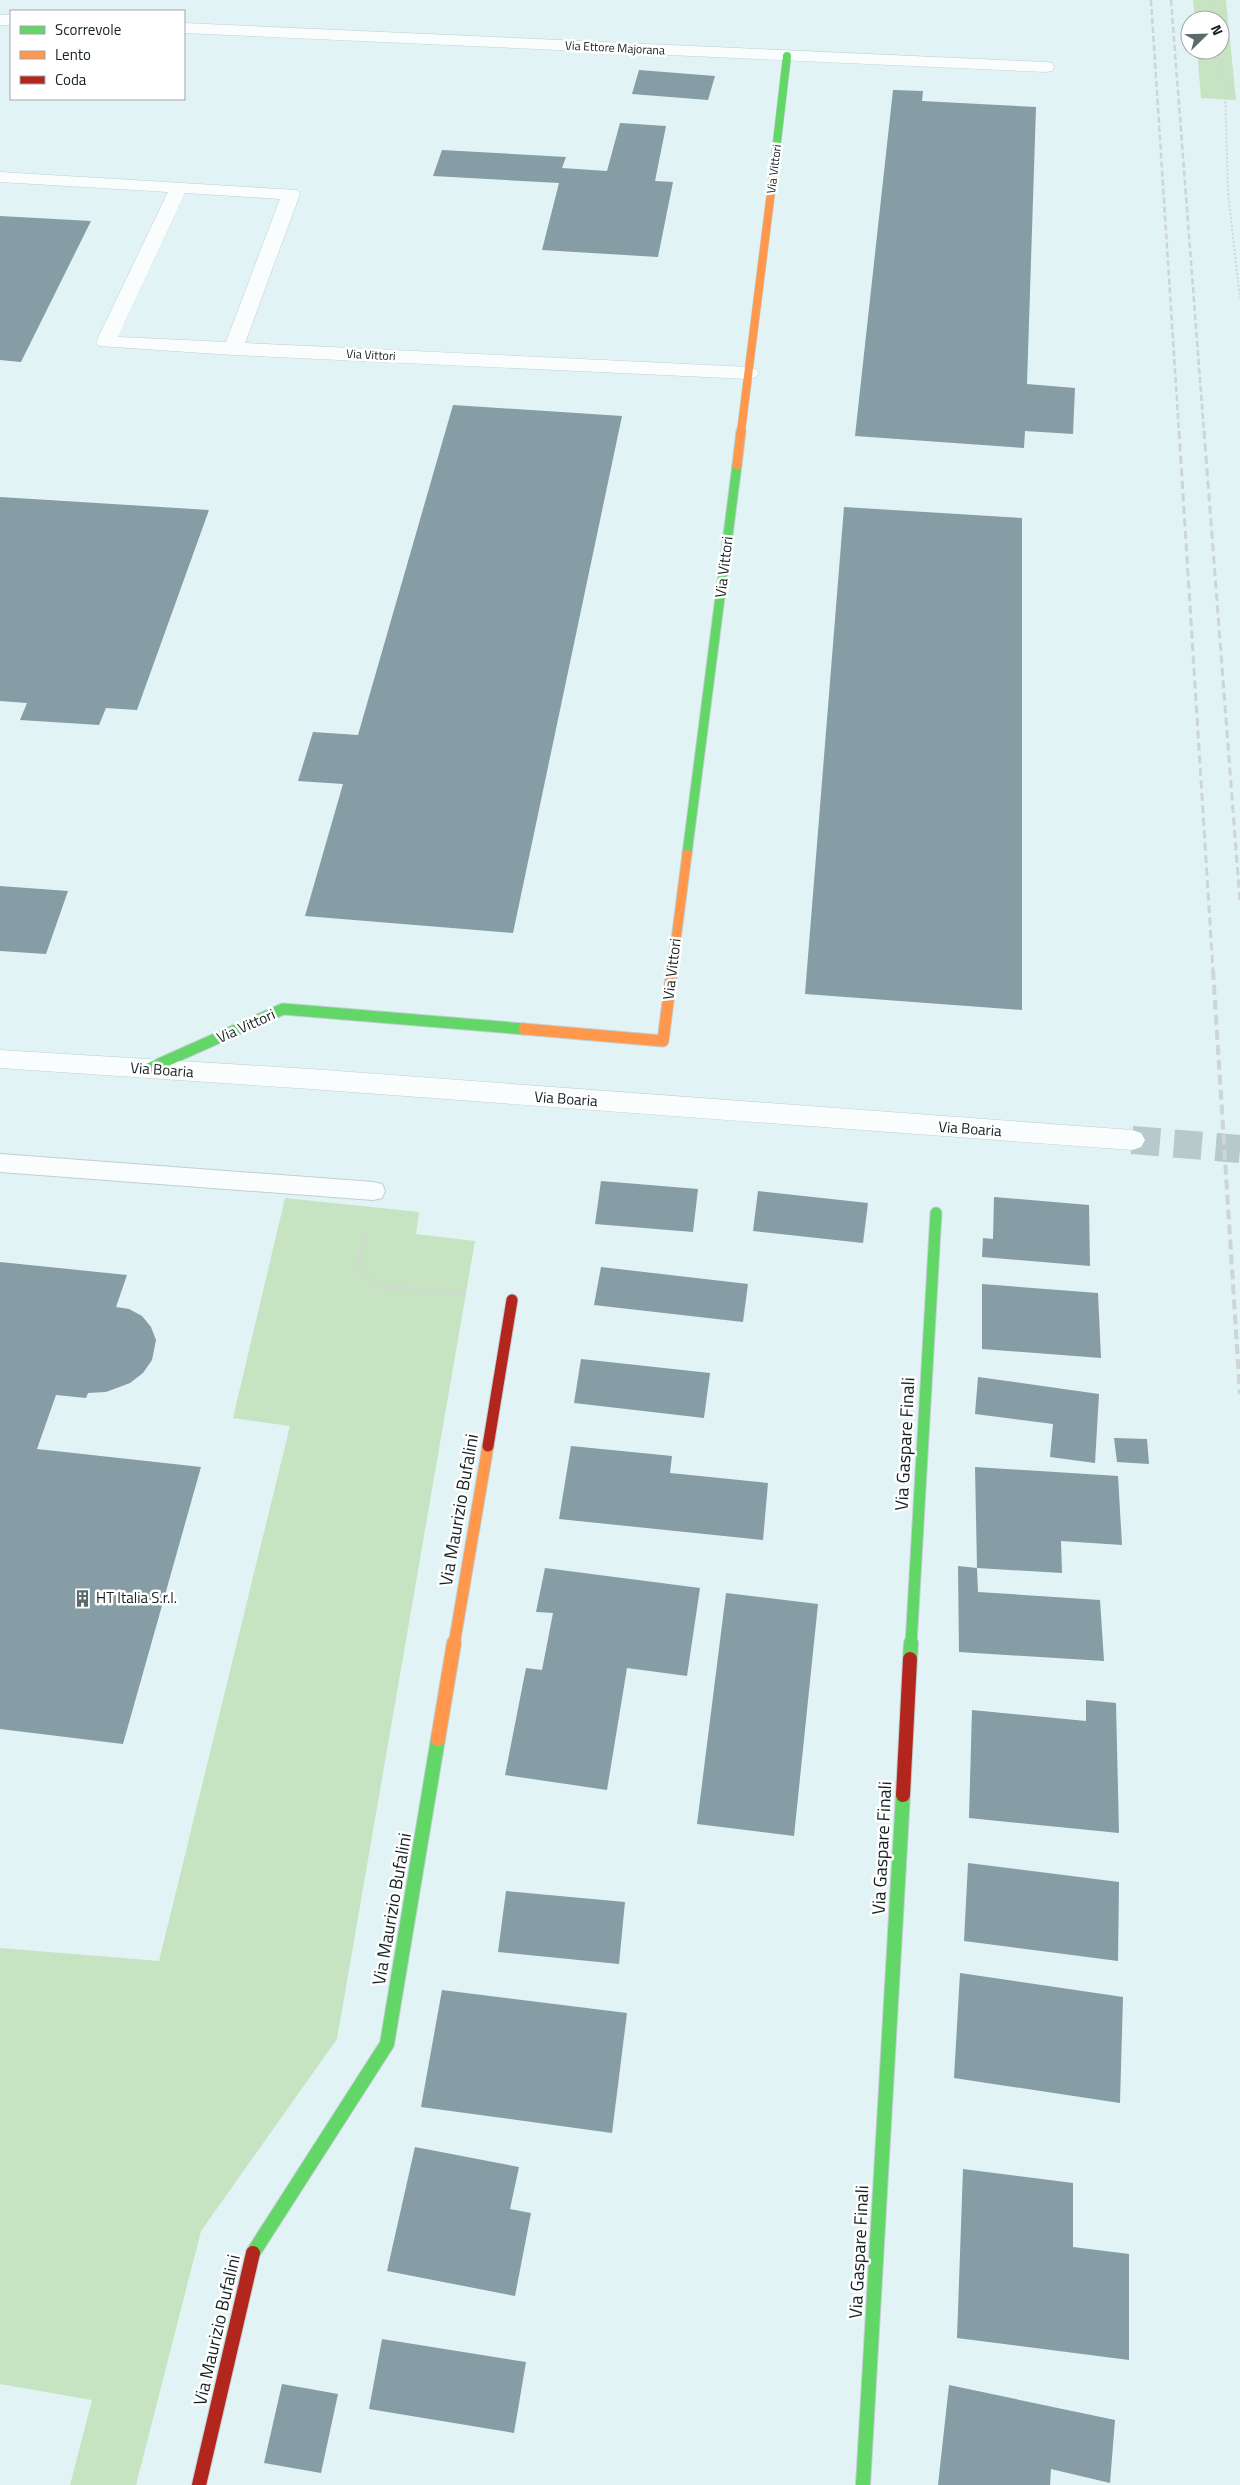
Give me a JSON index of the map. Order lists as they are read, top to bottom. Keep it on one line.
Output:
{"streets":{"street":["Via Ettore Majorana","Via Vittori","Via Boaria","Via Gaspare Finali","Via Maurizio Bufalini"]},"crossings":[["Via Ettore Majorana","Via Vittori"],["Via Vittori","Via Boaria"]],"places":{"building":["HT Italia S.r.l."]},"legend":["Scorrevole","Lento","Coda"],"north":"top right"}
